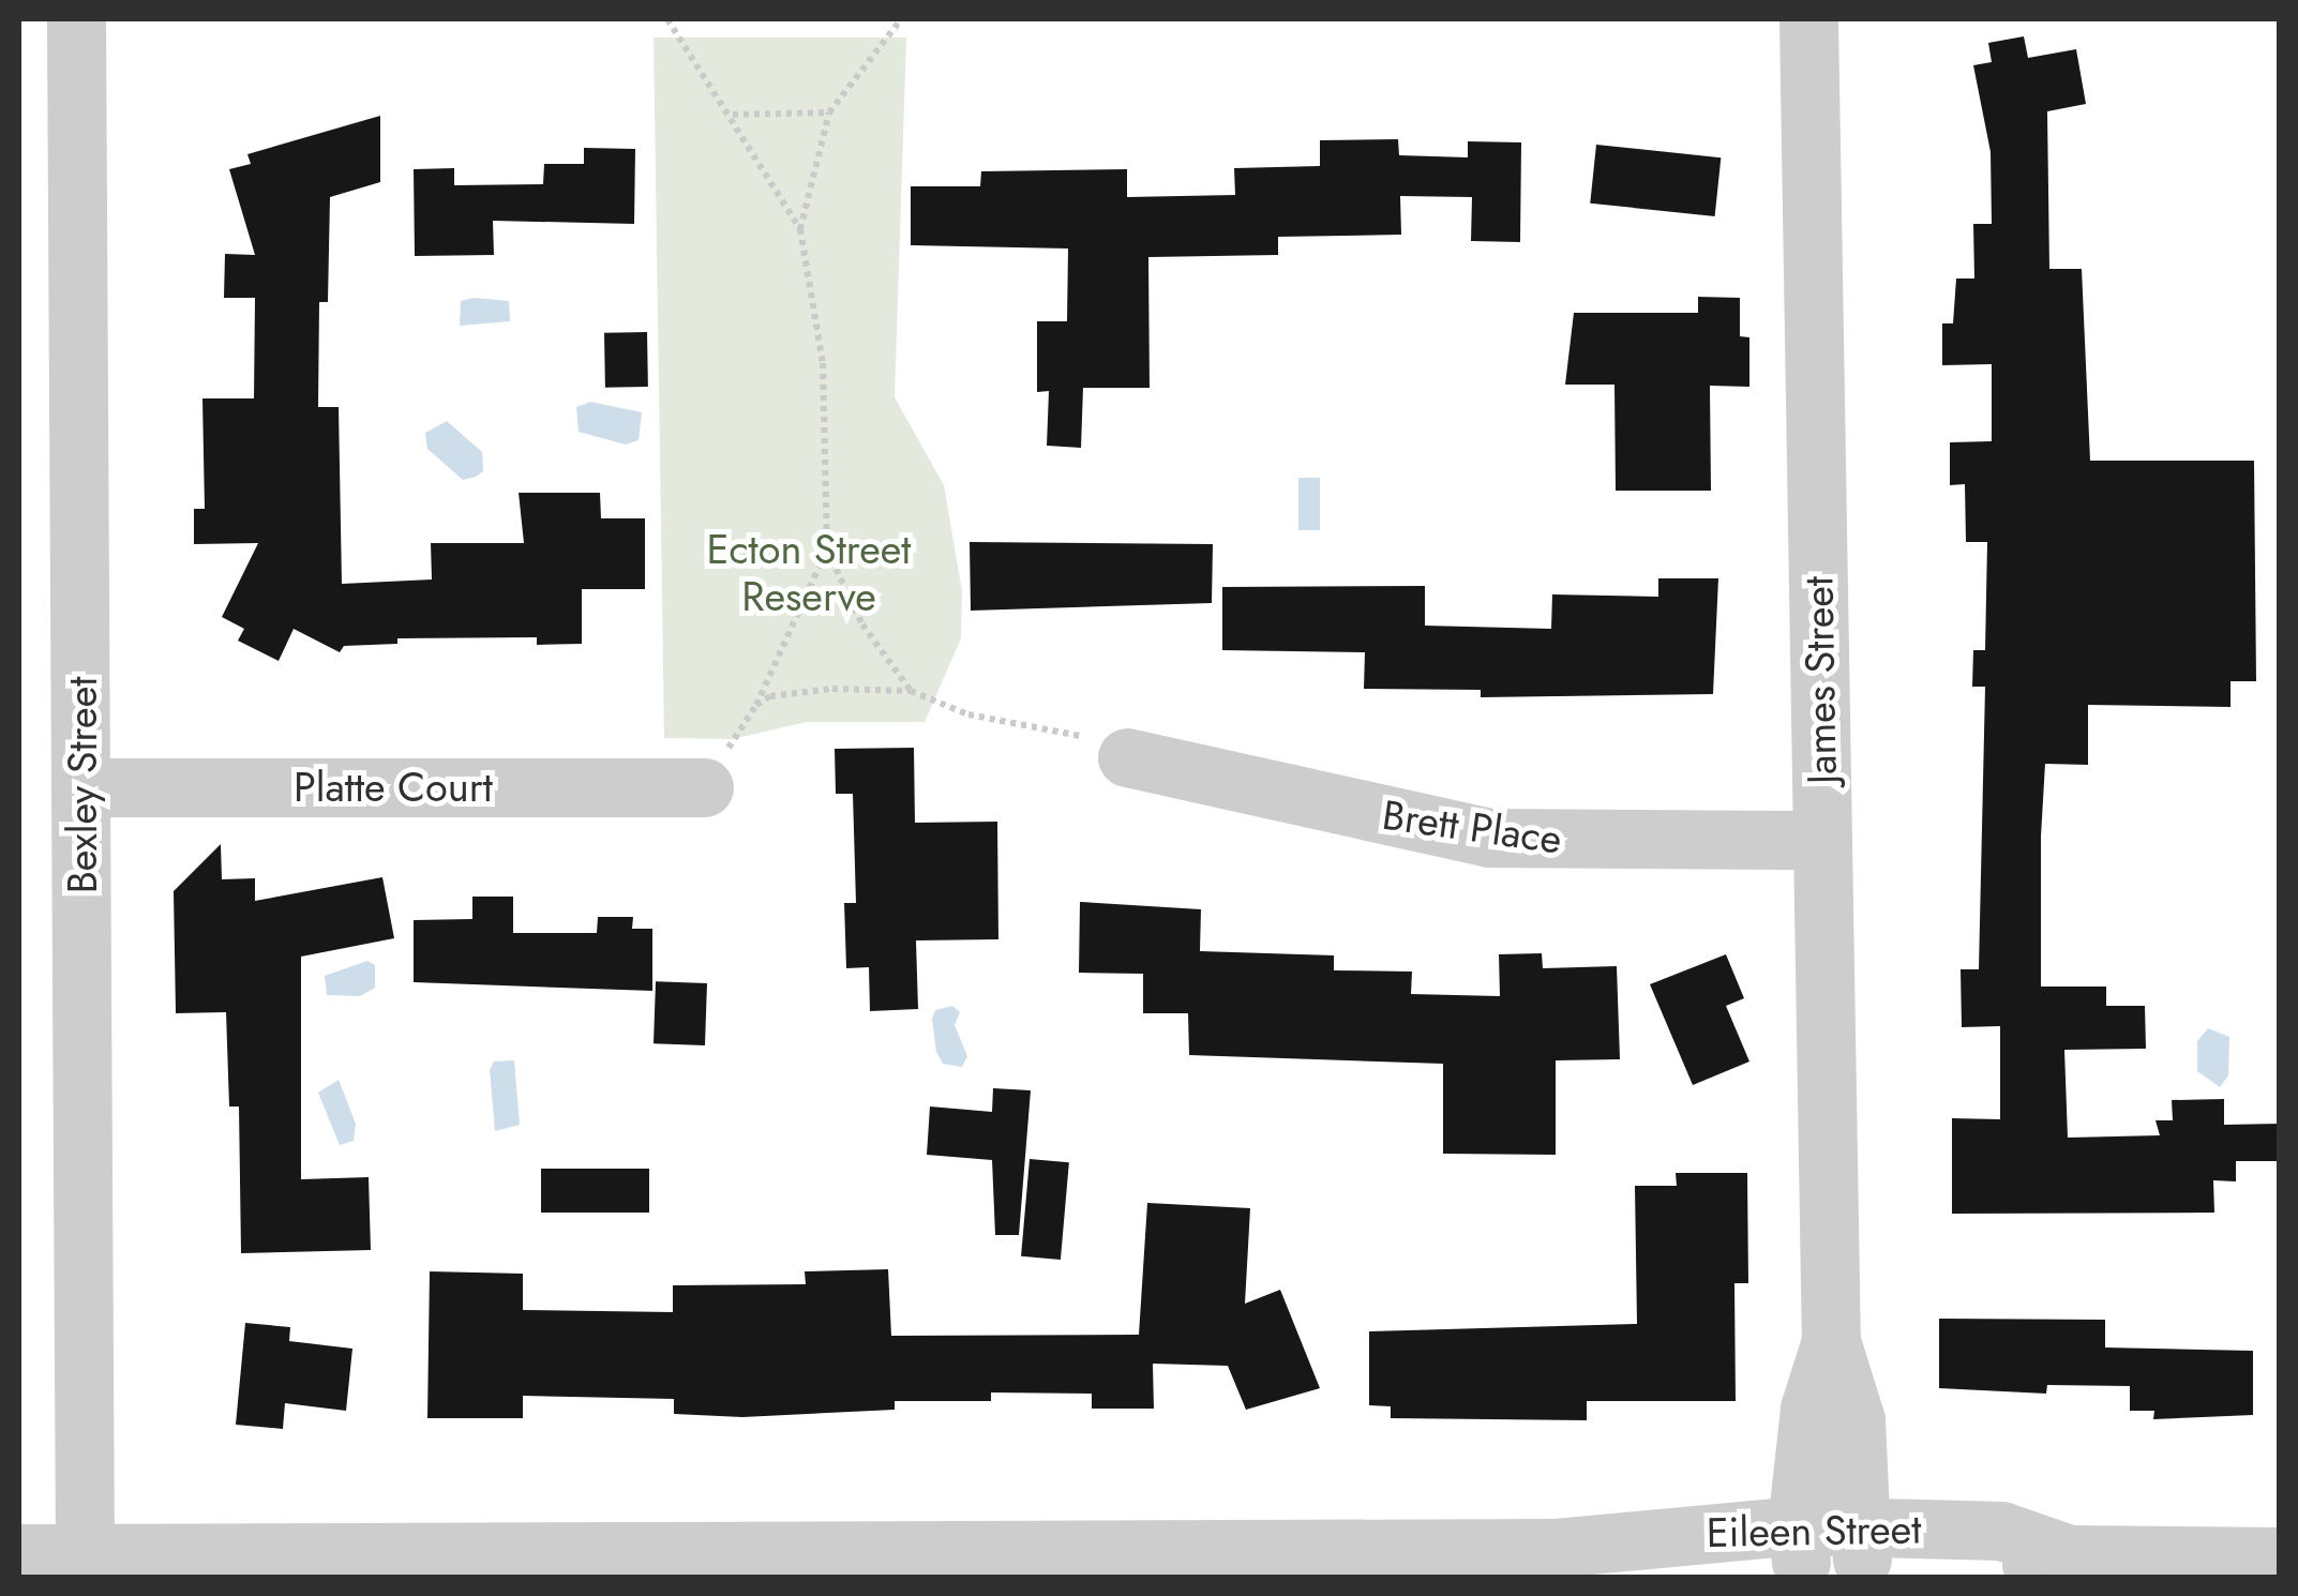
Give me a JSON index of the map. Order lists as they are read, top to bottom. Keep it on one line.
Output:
{"streets":{"street":["James Street","Bexley Street","Platte Court","Brett Place","Eileen Street"]},"crossings":[["James Street","Brett Place"],["James Street","Eileen Street"],["Bexley Street","Platte Court"],["Bexley Street","Eileen Street"]],"parks":["Ecton Street Reserve"]}
